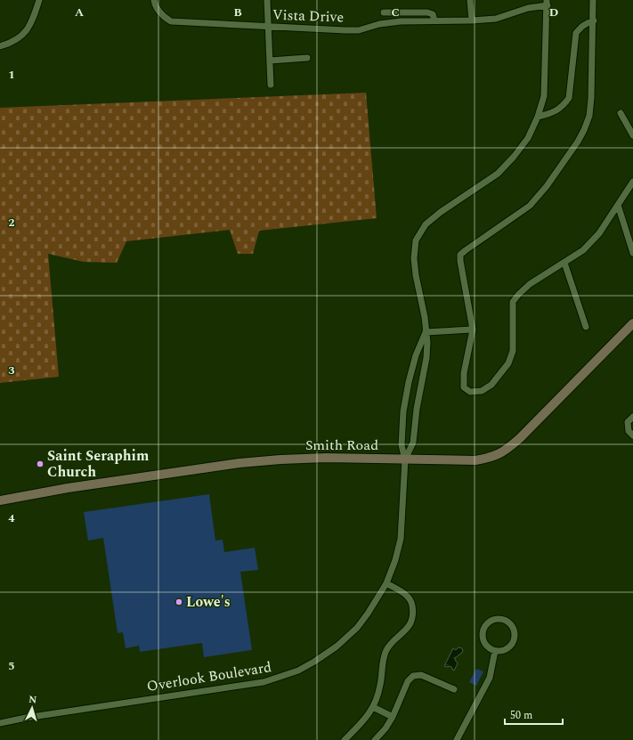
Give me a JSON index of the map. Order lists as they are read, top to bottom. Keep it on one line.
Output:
{"streets":{"street":["Vista Drive","Smith Road","Overlook Boulevard"]},"crossings":[["Smith Road","Overlook Boulevard"]],"places":["Saint Seraphim Church","Lowe's"],"scale_bar":"50 m","north":"top","grid":{"columns":["A","B","C","D"],"rows":["1","2","3","4","5"]}}
